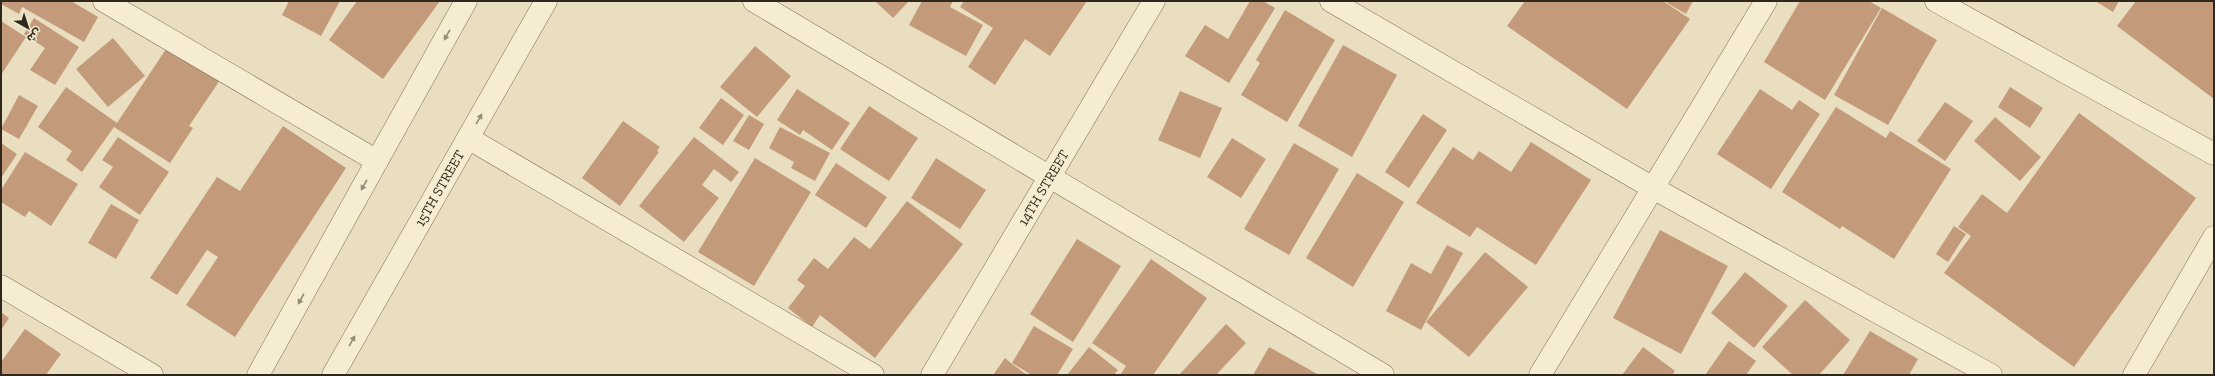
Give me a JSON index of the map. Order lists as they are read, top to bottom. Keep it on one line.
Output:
{"streets":{"street":["15TH STREET","14TH STREET"]},"north":"bottom right"}
